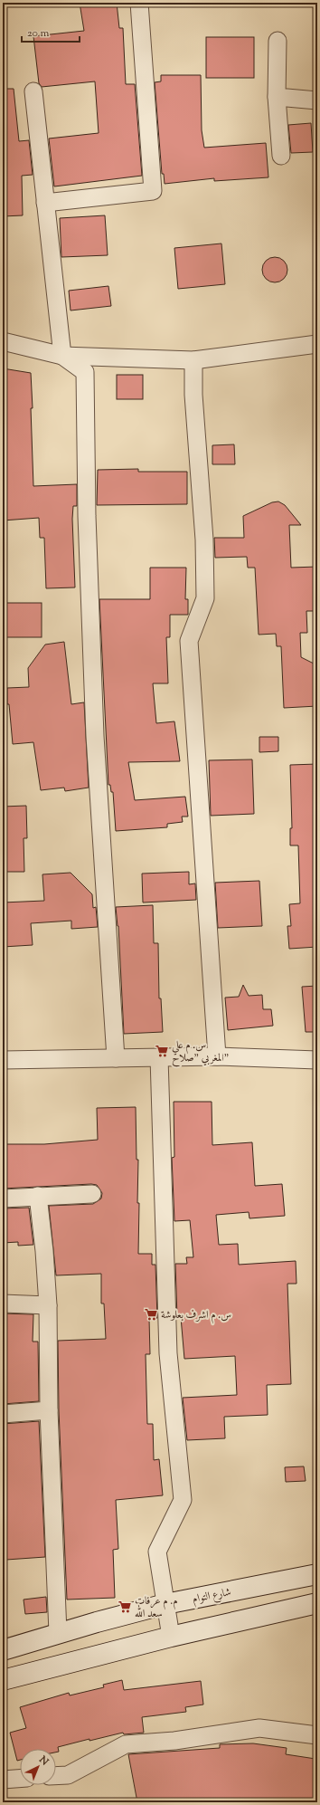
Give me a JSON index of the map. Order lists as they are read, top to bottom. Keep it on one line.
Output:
{"streets":{"main road":["شارع التوام"]},"places":{"supermarket":["س. م علي المغربي \"صلاح\"","س. م اشرف بعلوشة","م. م عرفات سعد الله"]},"scale_bar":"20 m","north":"top right"}
